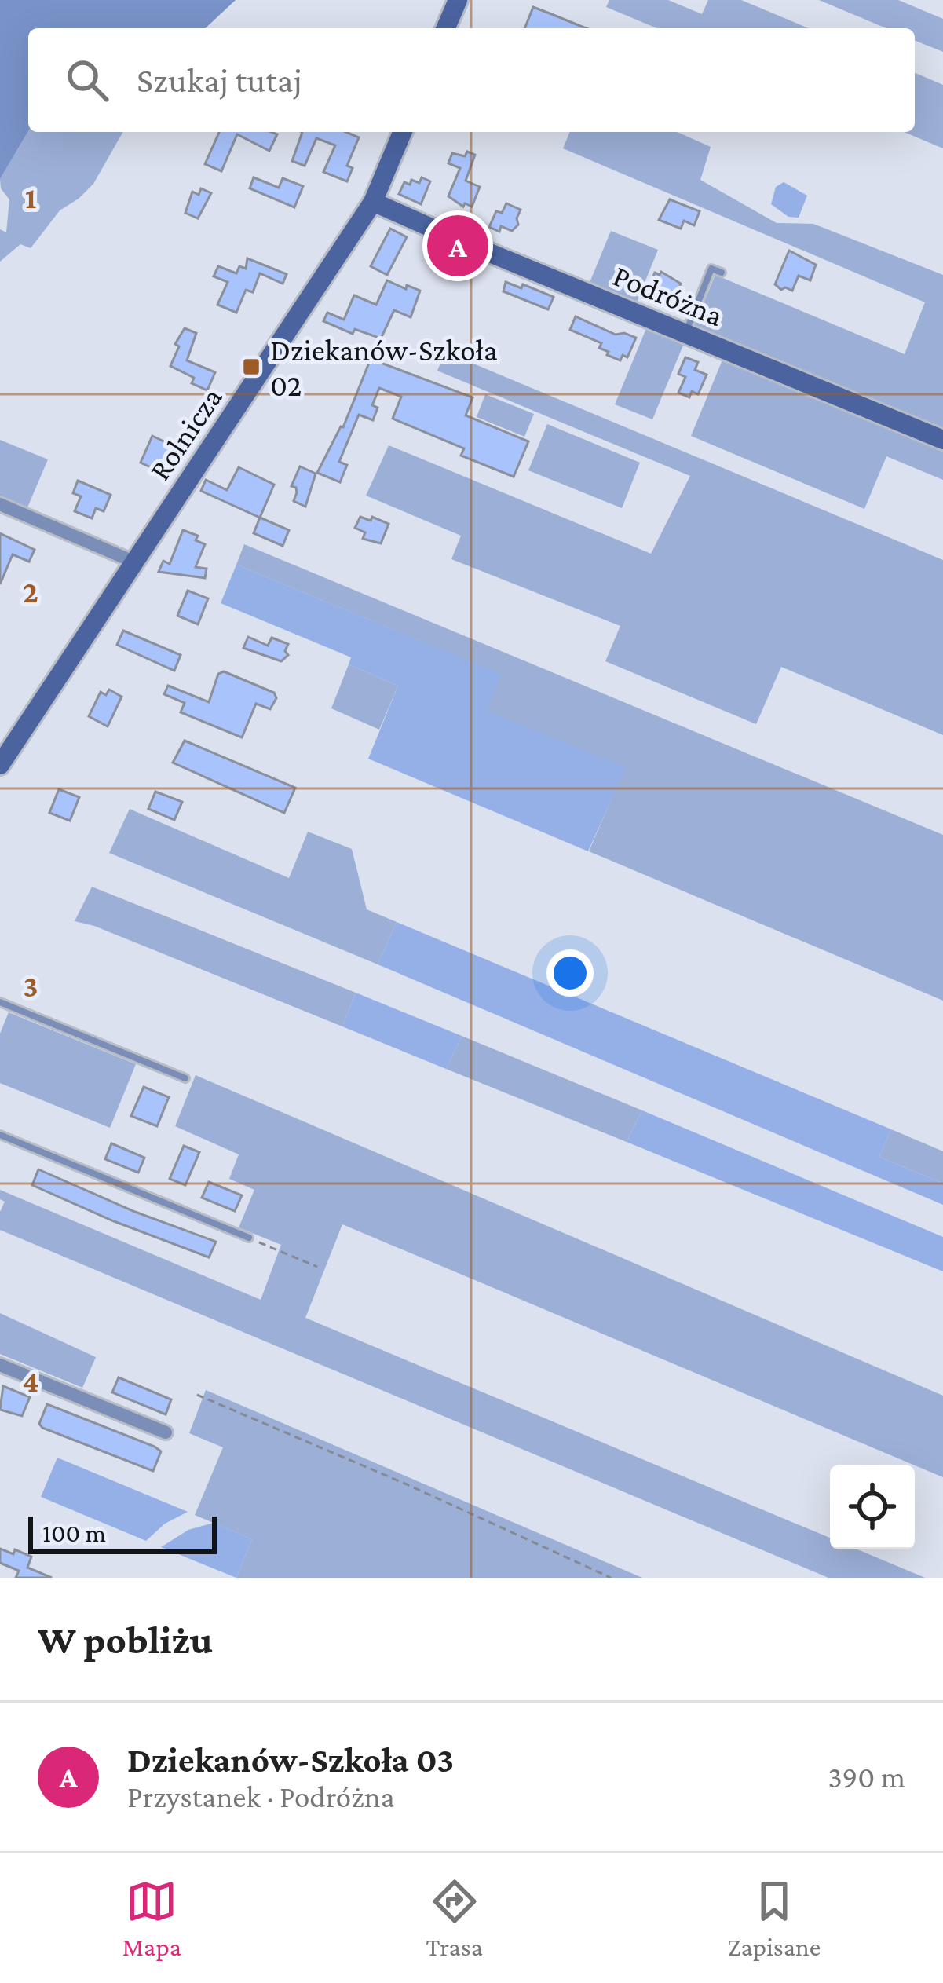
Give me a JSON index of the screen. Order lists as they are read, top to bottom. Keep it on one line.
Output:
{"streets":{"street":["Podróżna","Rolnicza"]},"crossings":[["Podróżna","Rolnicza"]],"places":{"transit":["Dziekanów-Szkoła 02"]},"scale_bar":"100 m","page":{"search":"Szukaj tutaj","pins":"A","scale":"100 m","heading":"W pobliżu","list":[{"mark":"A","name":"Dziekanów-Szkoła 03","note":"Przystanek · Podróżna","value":"390 m"}],"nav":["Mapa","Trasa","Zapisane"]},"grid":{"rows":["1","2","3","4"]}}
